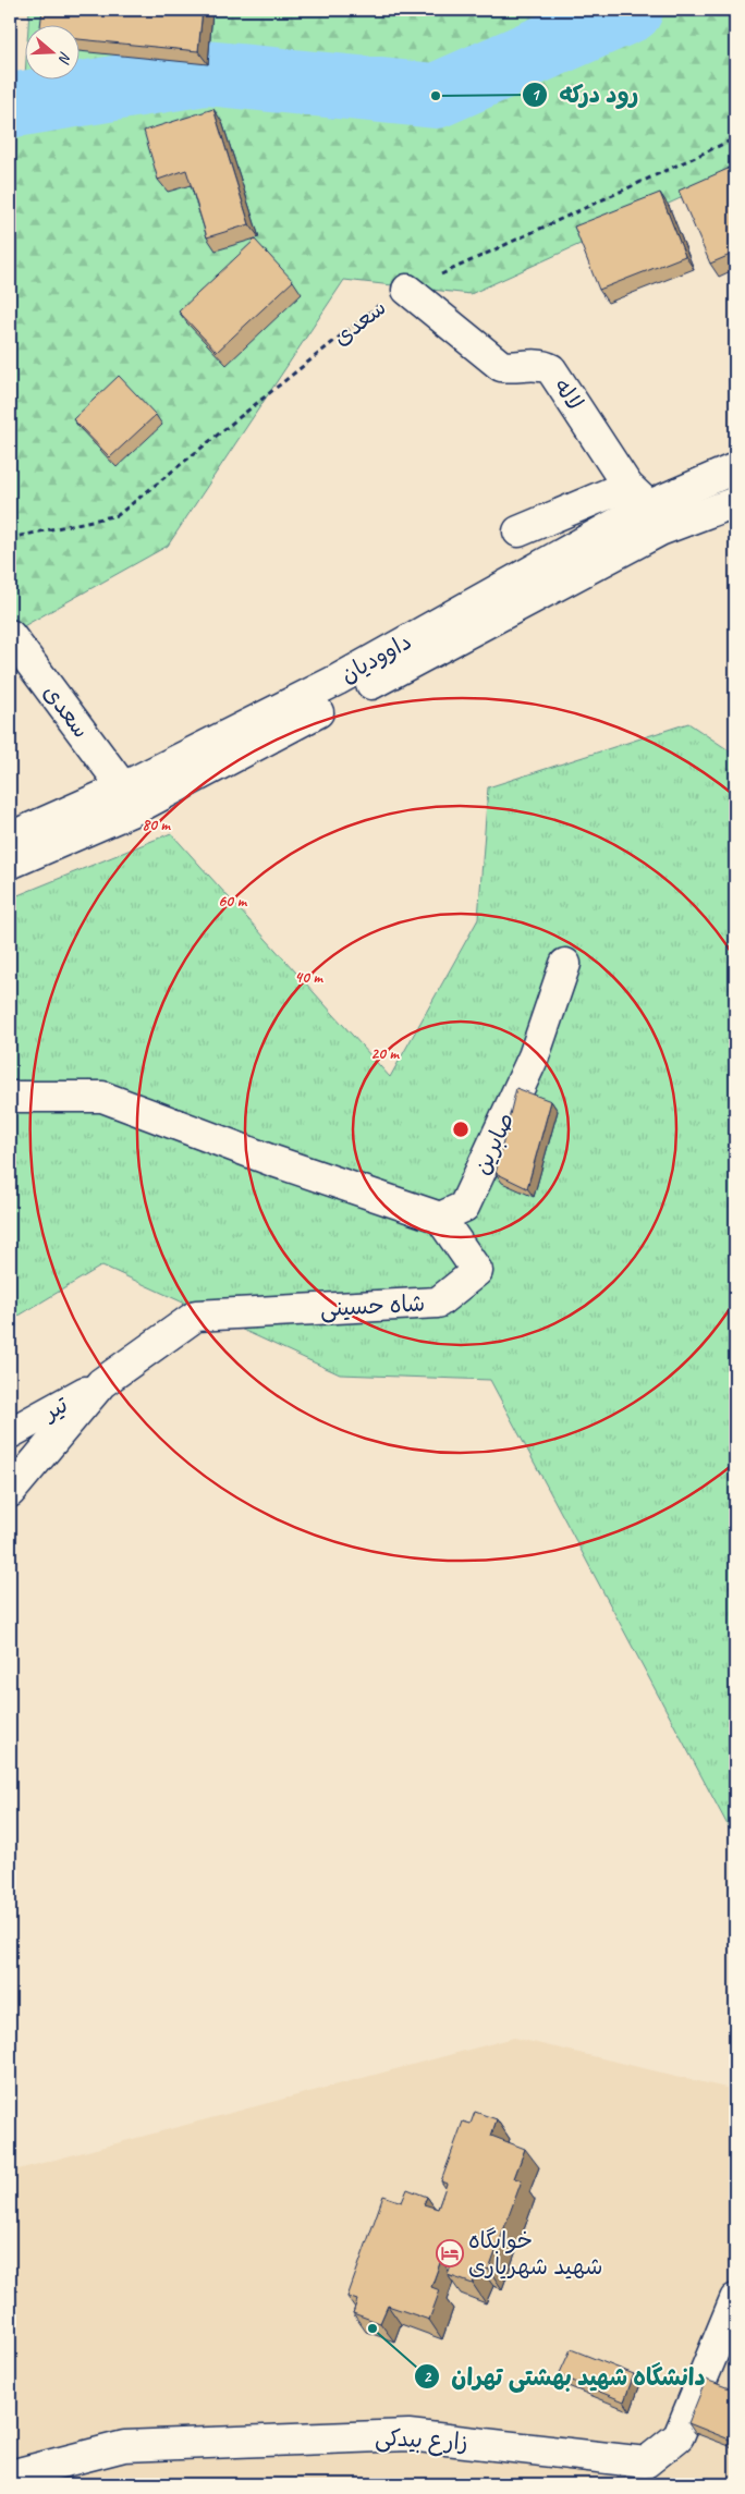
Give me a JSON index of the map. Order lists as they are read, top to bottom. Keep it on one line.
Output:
{"streets":{"street":["سعدی","لاله","داوودیان","صابرین","شاه حسینی","تیر","زارع بیدکی"]},"crossings":[["سعدی","لاله"],["سعدی","داوودیان"],["لاله","داوودیان"],["صابرین","شاه حسینی"],["شاه حسینی","تیر"]],"places":{"other":["رود درکه","دانشگاه شهید بهشتی تهران"],"hotel":["خوابگاه شهید شهریاری"]},"north":"right","rings":["80 m","60 m","40 m","20 m"]}
